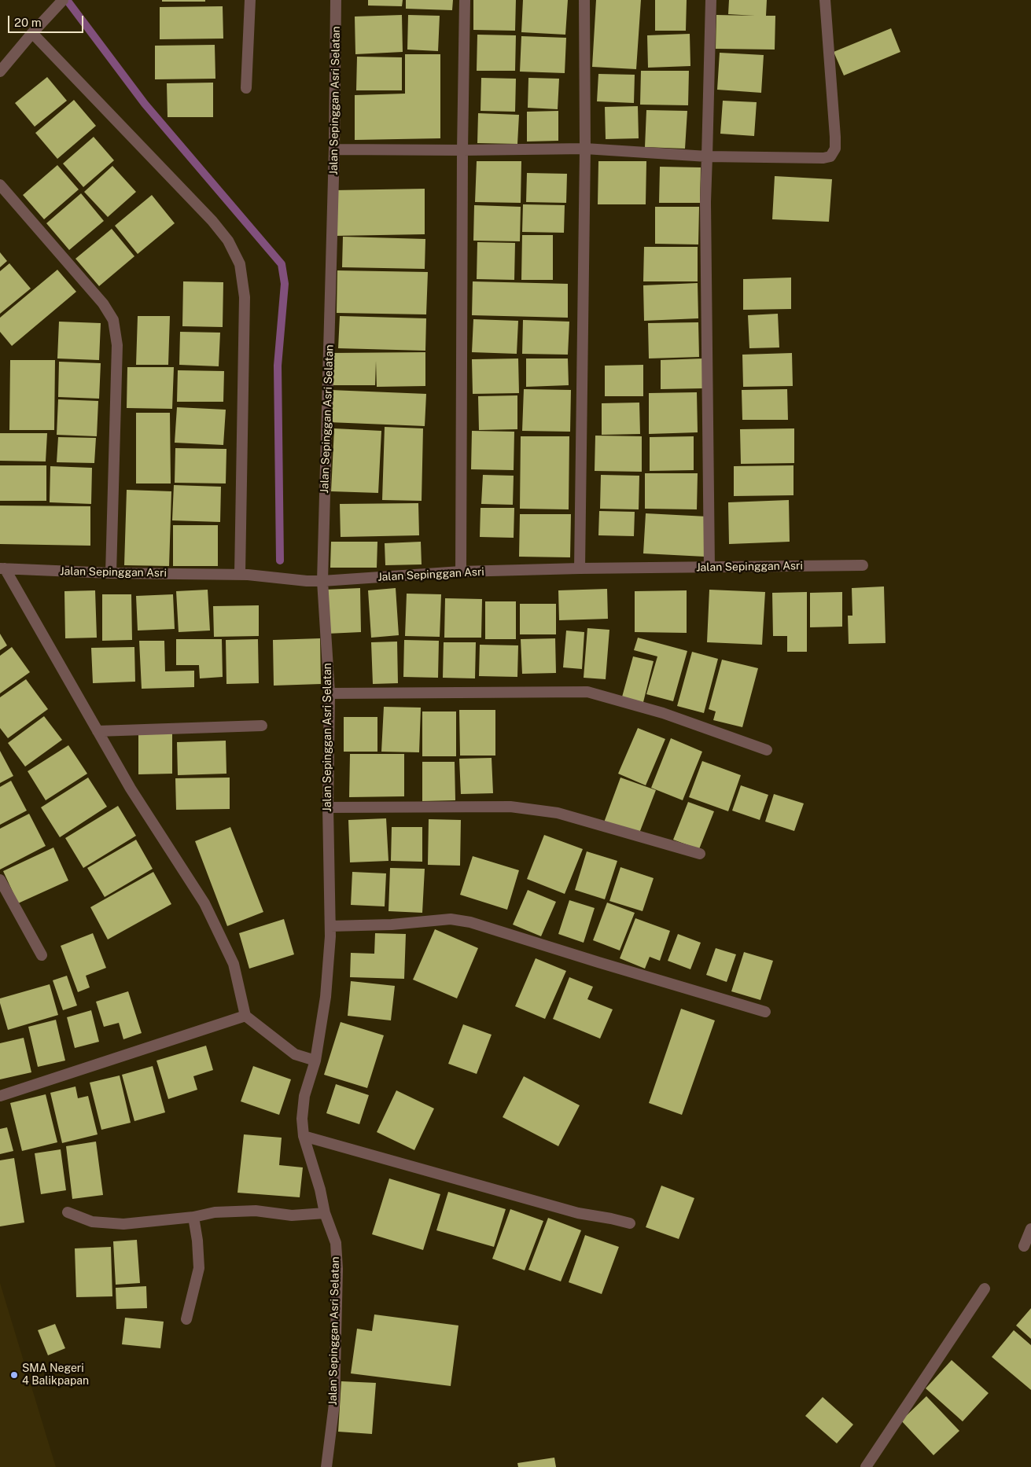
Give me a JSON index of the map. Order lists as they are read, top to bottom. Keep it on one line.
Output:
{"streets":{"street":["Jalan Sepinggan Asri Selatan","Jalan Sepinggan Asri"]},"crossings":[["Jalan Sepinggan Asri Selatan","Jalan Sepinggan Asri"]],"places":["SMA Negeri 4 Balikpapan"],"scale_bar":"20 m"}
